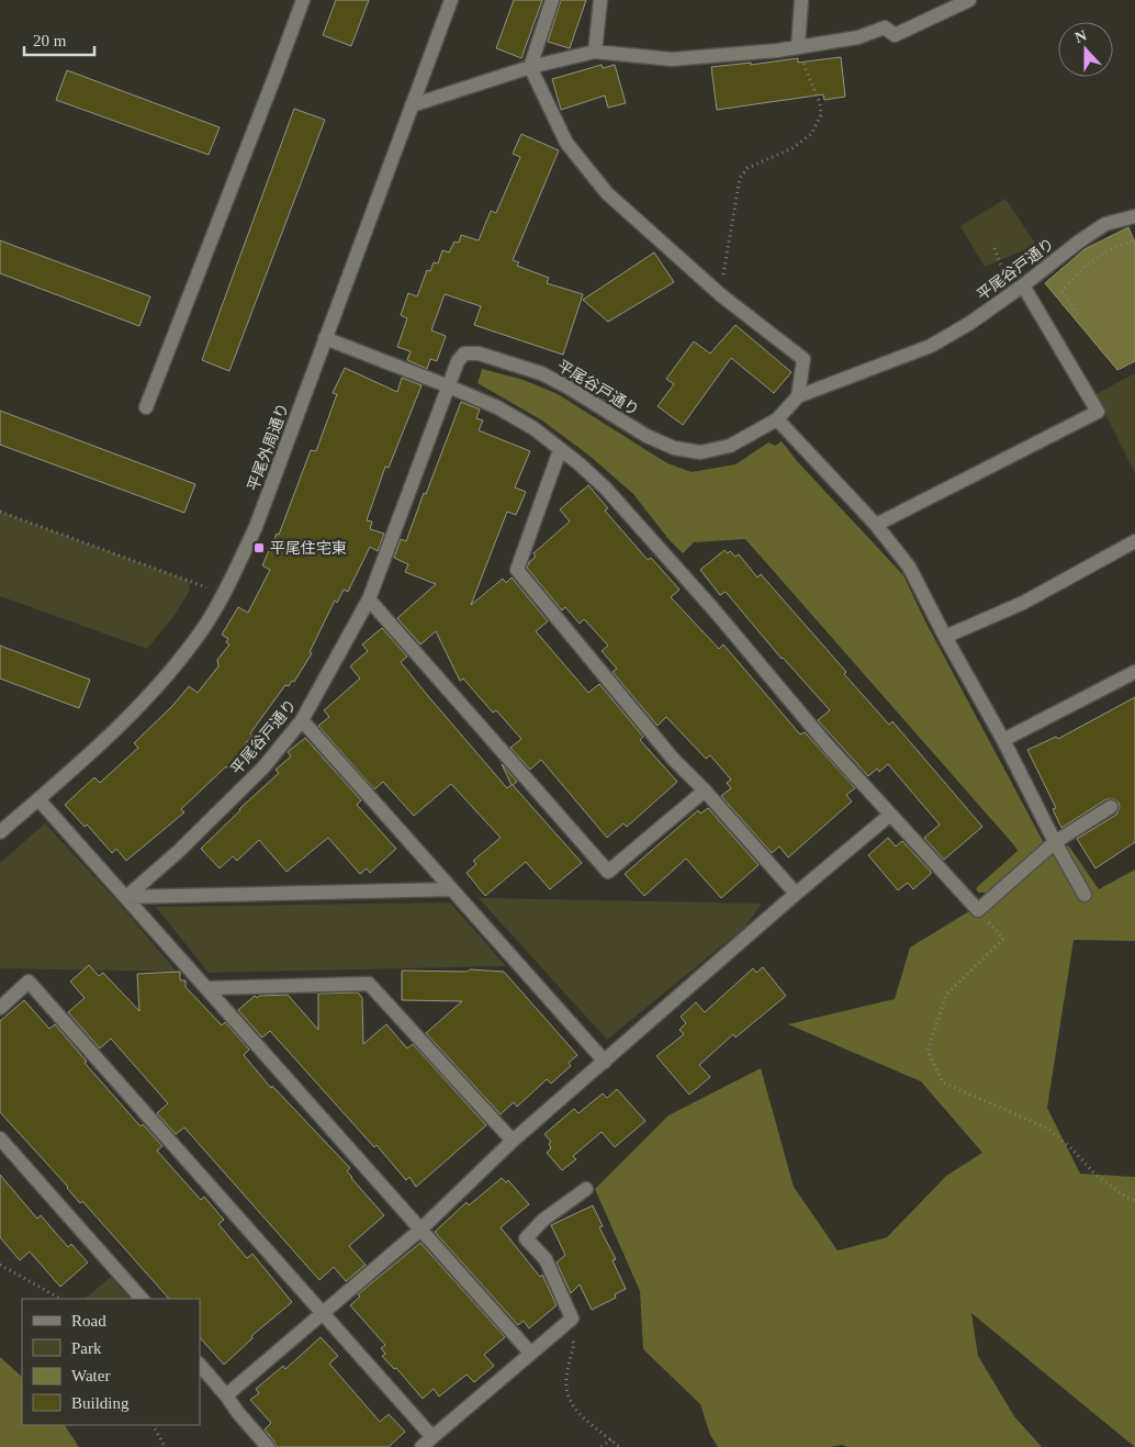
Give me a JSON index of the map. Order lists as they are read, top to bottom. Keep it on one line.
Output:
{"streets":{"street":["平尾谷戸通り","平尾外周通り"]},"places":{"transit":["平尾住宅東"]},"legend":["Road","Park","Water","Building"],"scale_bar":"20 m","north":"top"}
